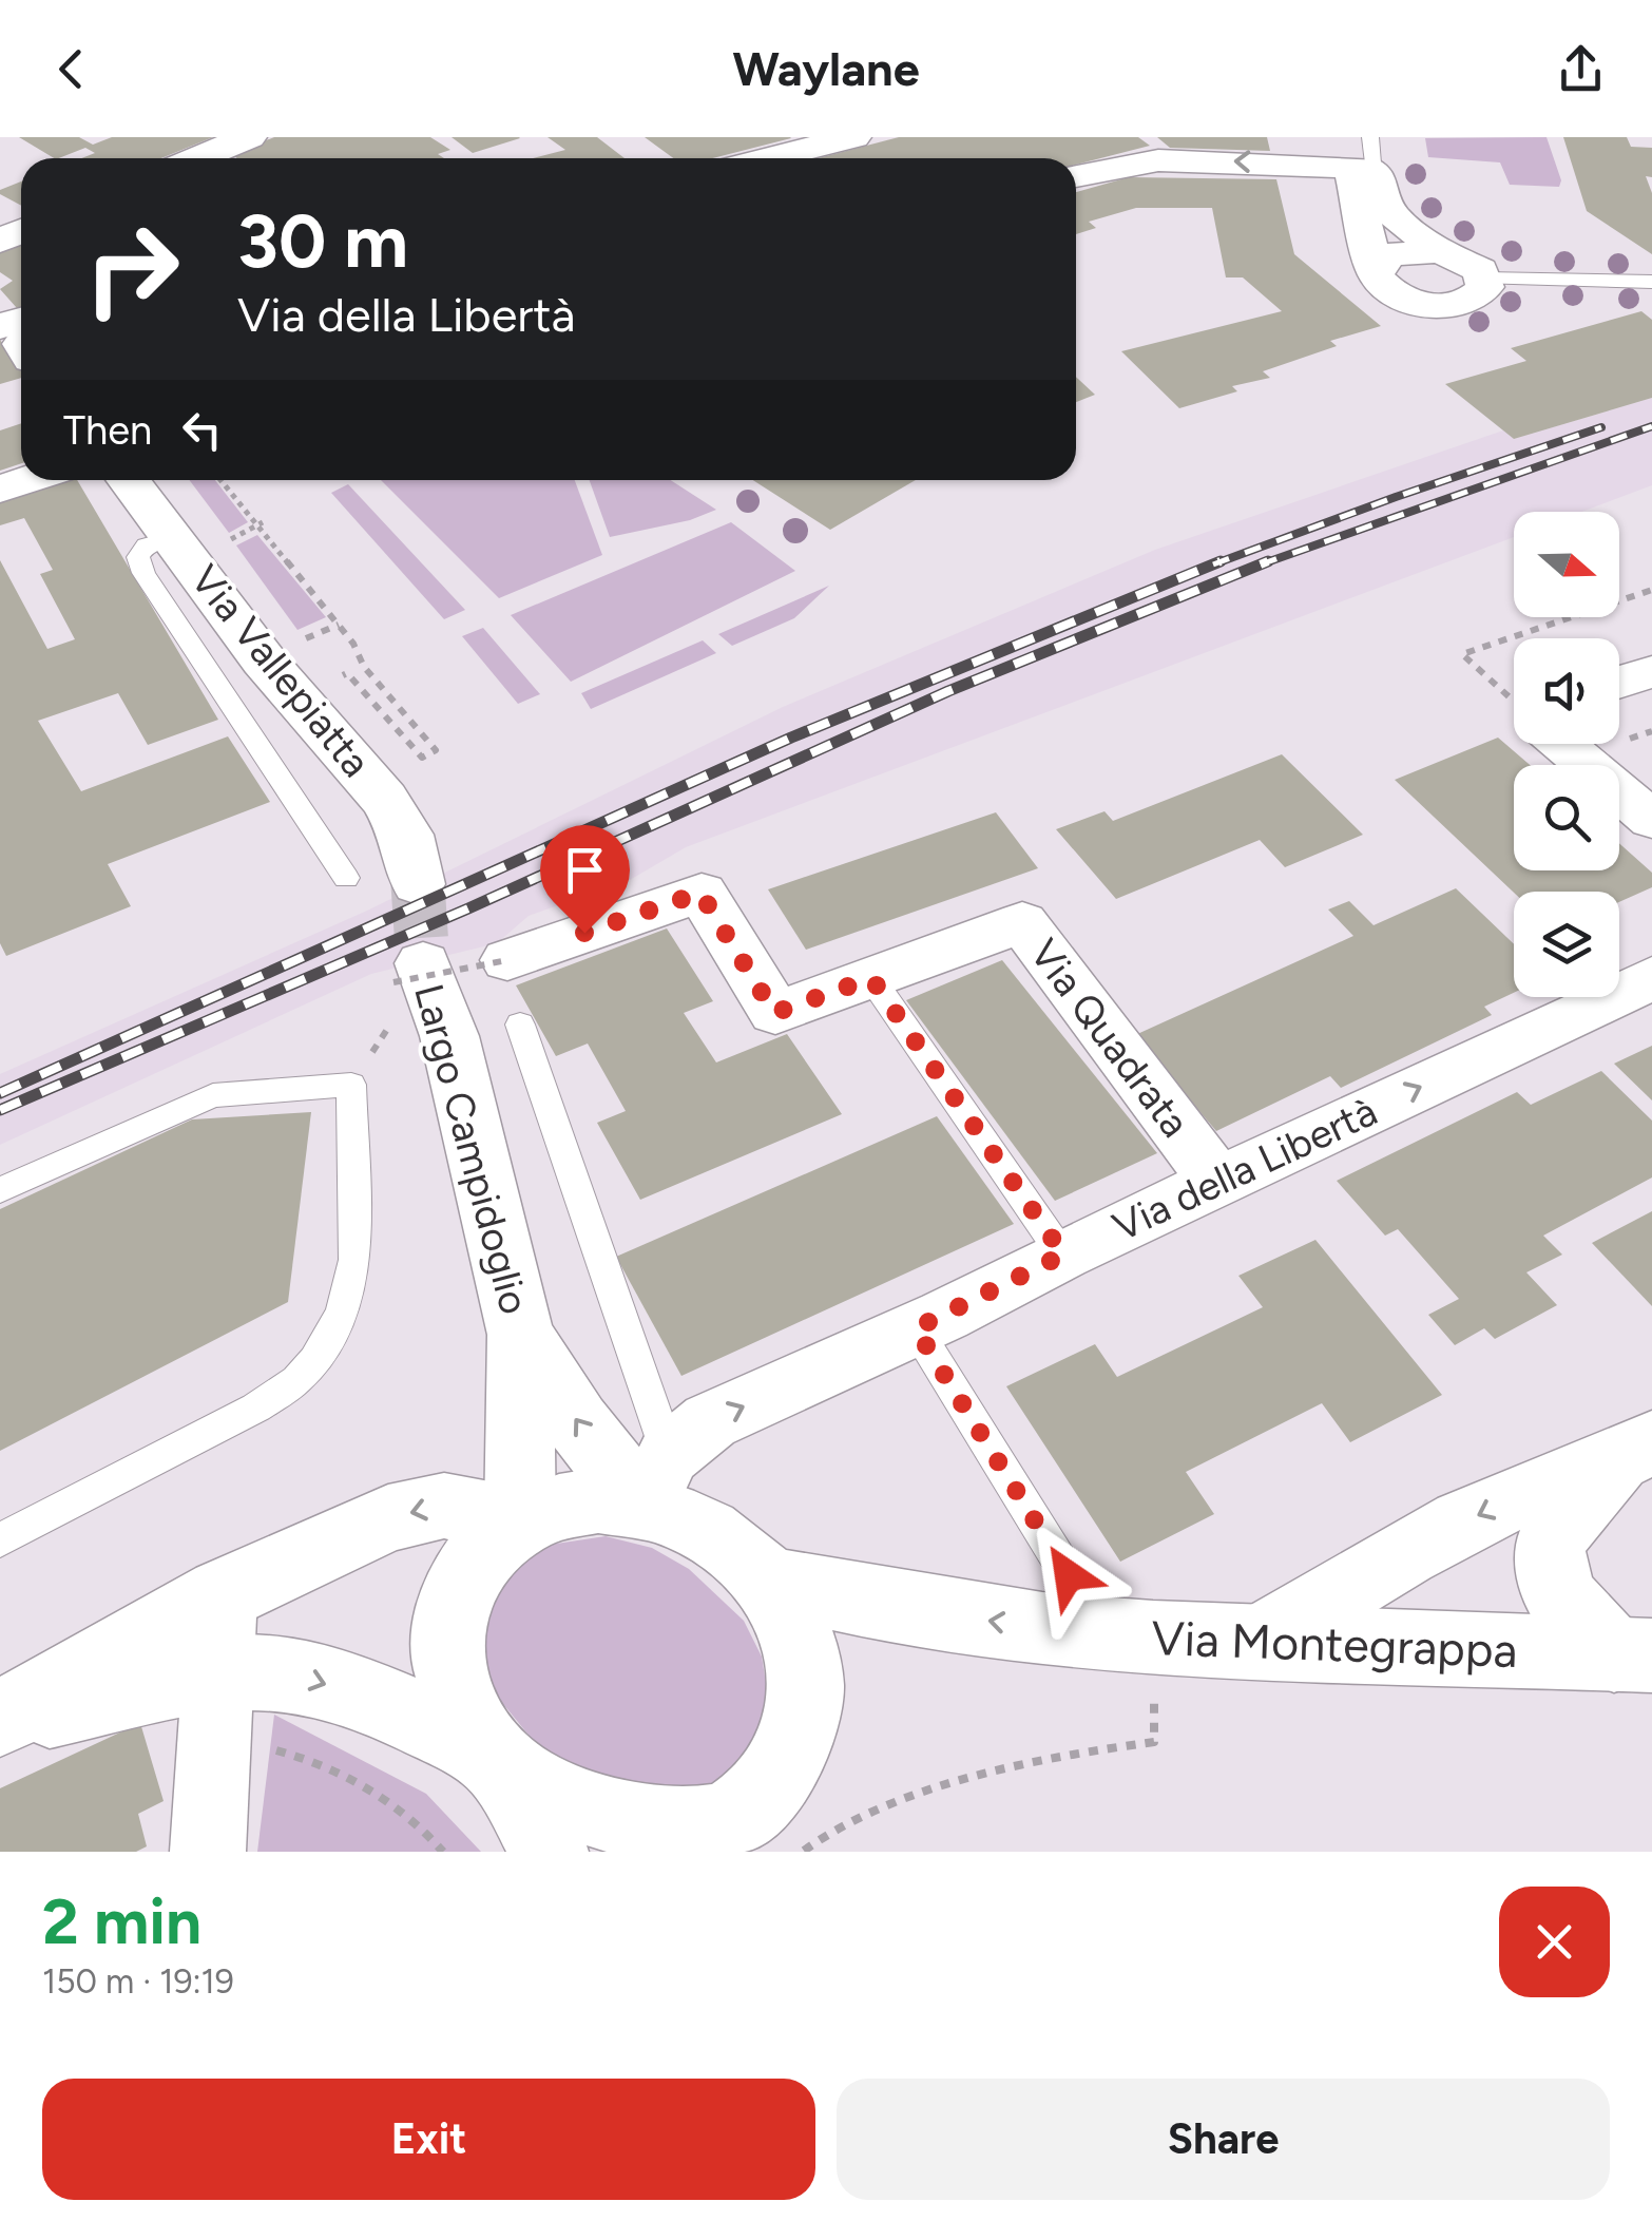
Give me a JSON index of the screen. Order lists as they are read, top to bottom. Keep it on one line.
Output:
{"streets":{"main road":["Via Vallepiatta","Largo Campidoglio","Via Montegrappa"],"street":["Via Quadrata","Via della Libertà"]},"crossings":[["Via Quadrata","Via della Libertà"],["Largo Campidoglio","Via della Libertà"],["Largo Campidoglio","Via Montegrappa"],["Via della Libertà","Via Montegrappa"]],"one_way":["Via della Libertà","Via Montegrappa"],"north":"right","page":{"header":"Waylane","turn":["30 m","Via della Libertà"],"then":"Then","heading":["2 min","150 m · 19:19"],"buttons":["Exit","Share"]}}
